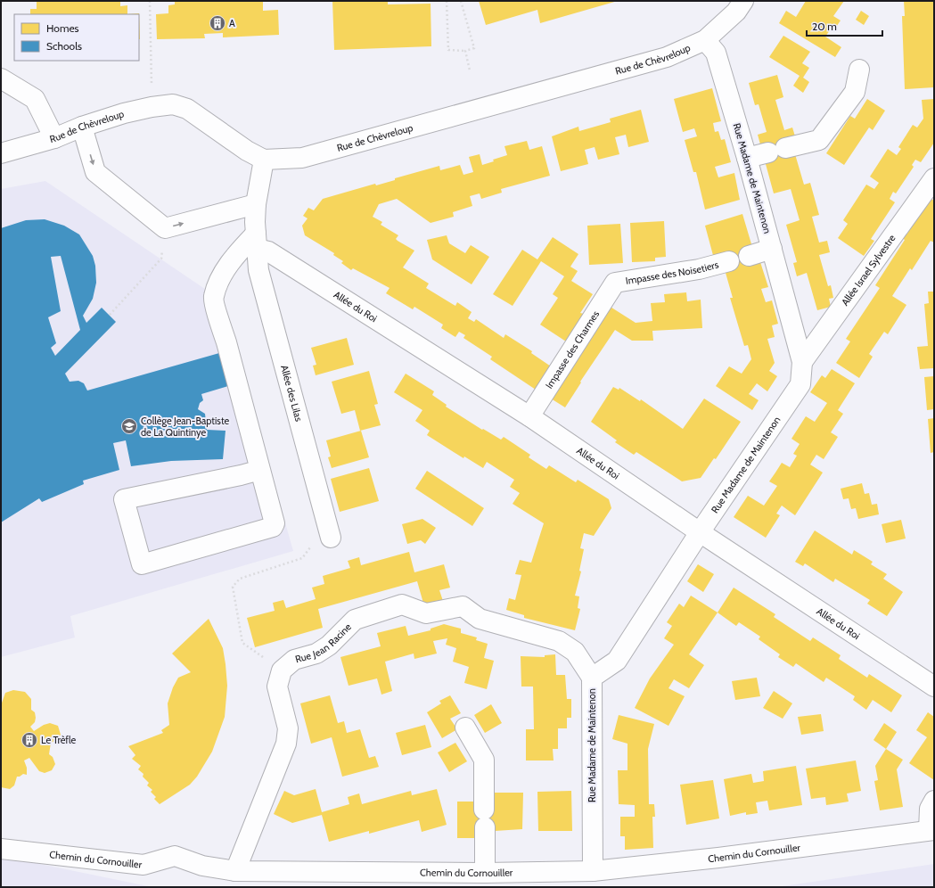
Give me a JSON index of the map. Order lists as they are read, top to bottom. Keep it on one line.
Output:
{"streets":{"street":["Rue de Chèvreloup","Rue Madame de Maintenon","Allée Israel Sylvestre","Impasse des Noisetiers","Allée du Roi","Impasse des Charmes","Allée des Lilas","Rue Jean Racine","Chemin du Cornouiller"]},"crossings":[["Rue de Chèvreloup","Rue Madame de Maintenon"],["Rue de Chèvreloup","Allée des Lilas"],["Rue Madame de Maintenon","Allée Israel Sylvestre"],["Rue Madame de Maintenon","Allée du Roi"],["Rue Madame de Maintenon","Rue Jean Racine"],["Rue Madame de Maintenon","Chemin du Cornouiller"],["Impasse des Noisetiers","Impasse des Charmes"],["Allée du Roi","Impasse des Charmes"],["Allée du Roi","Allée des Lilas"]],"places":{"building":["A","Le Trèfle"],"school or university":["Collège Jean-Baptiste de La Quintinye"]},"legend":["Homes","Schools"],"scale_bar":"20 m"}
